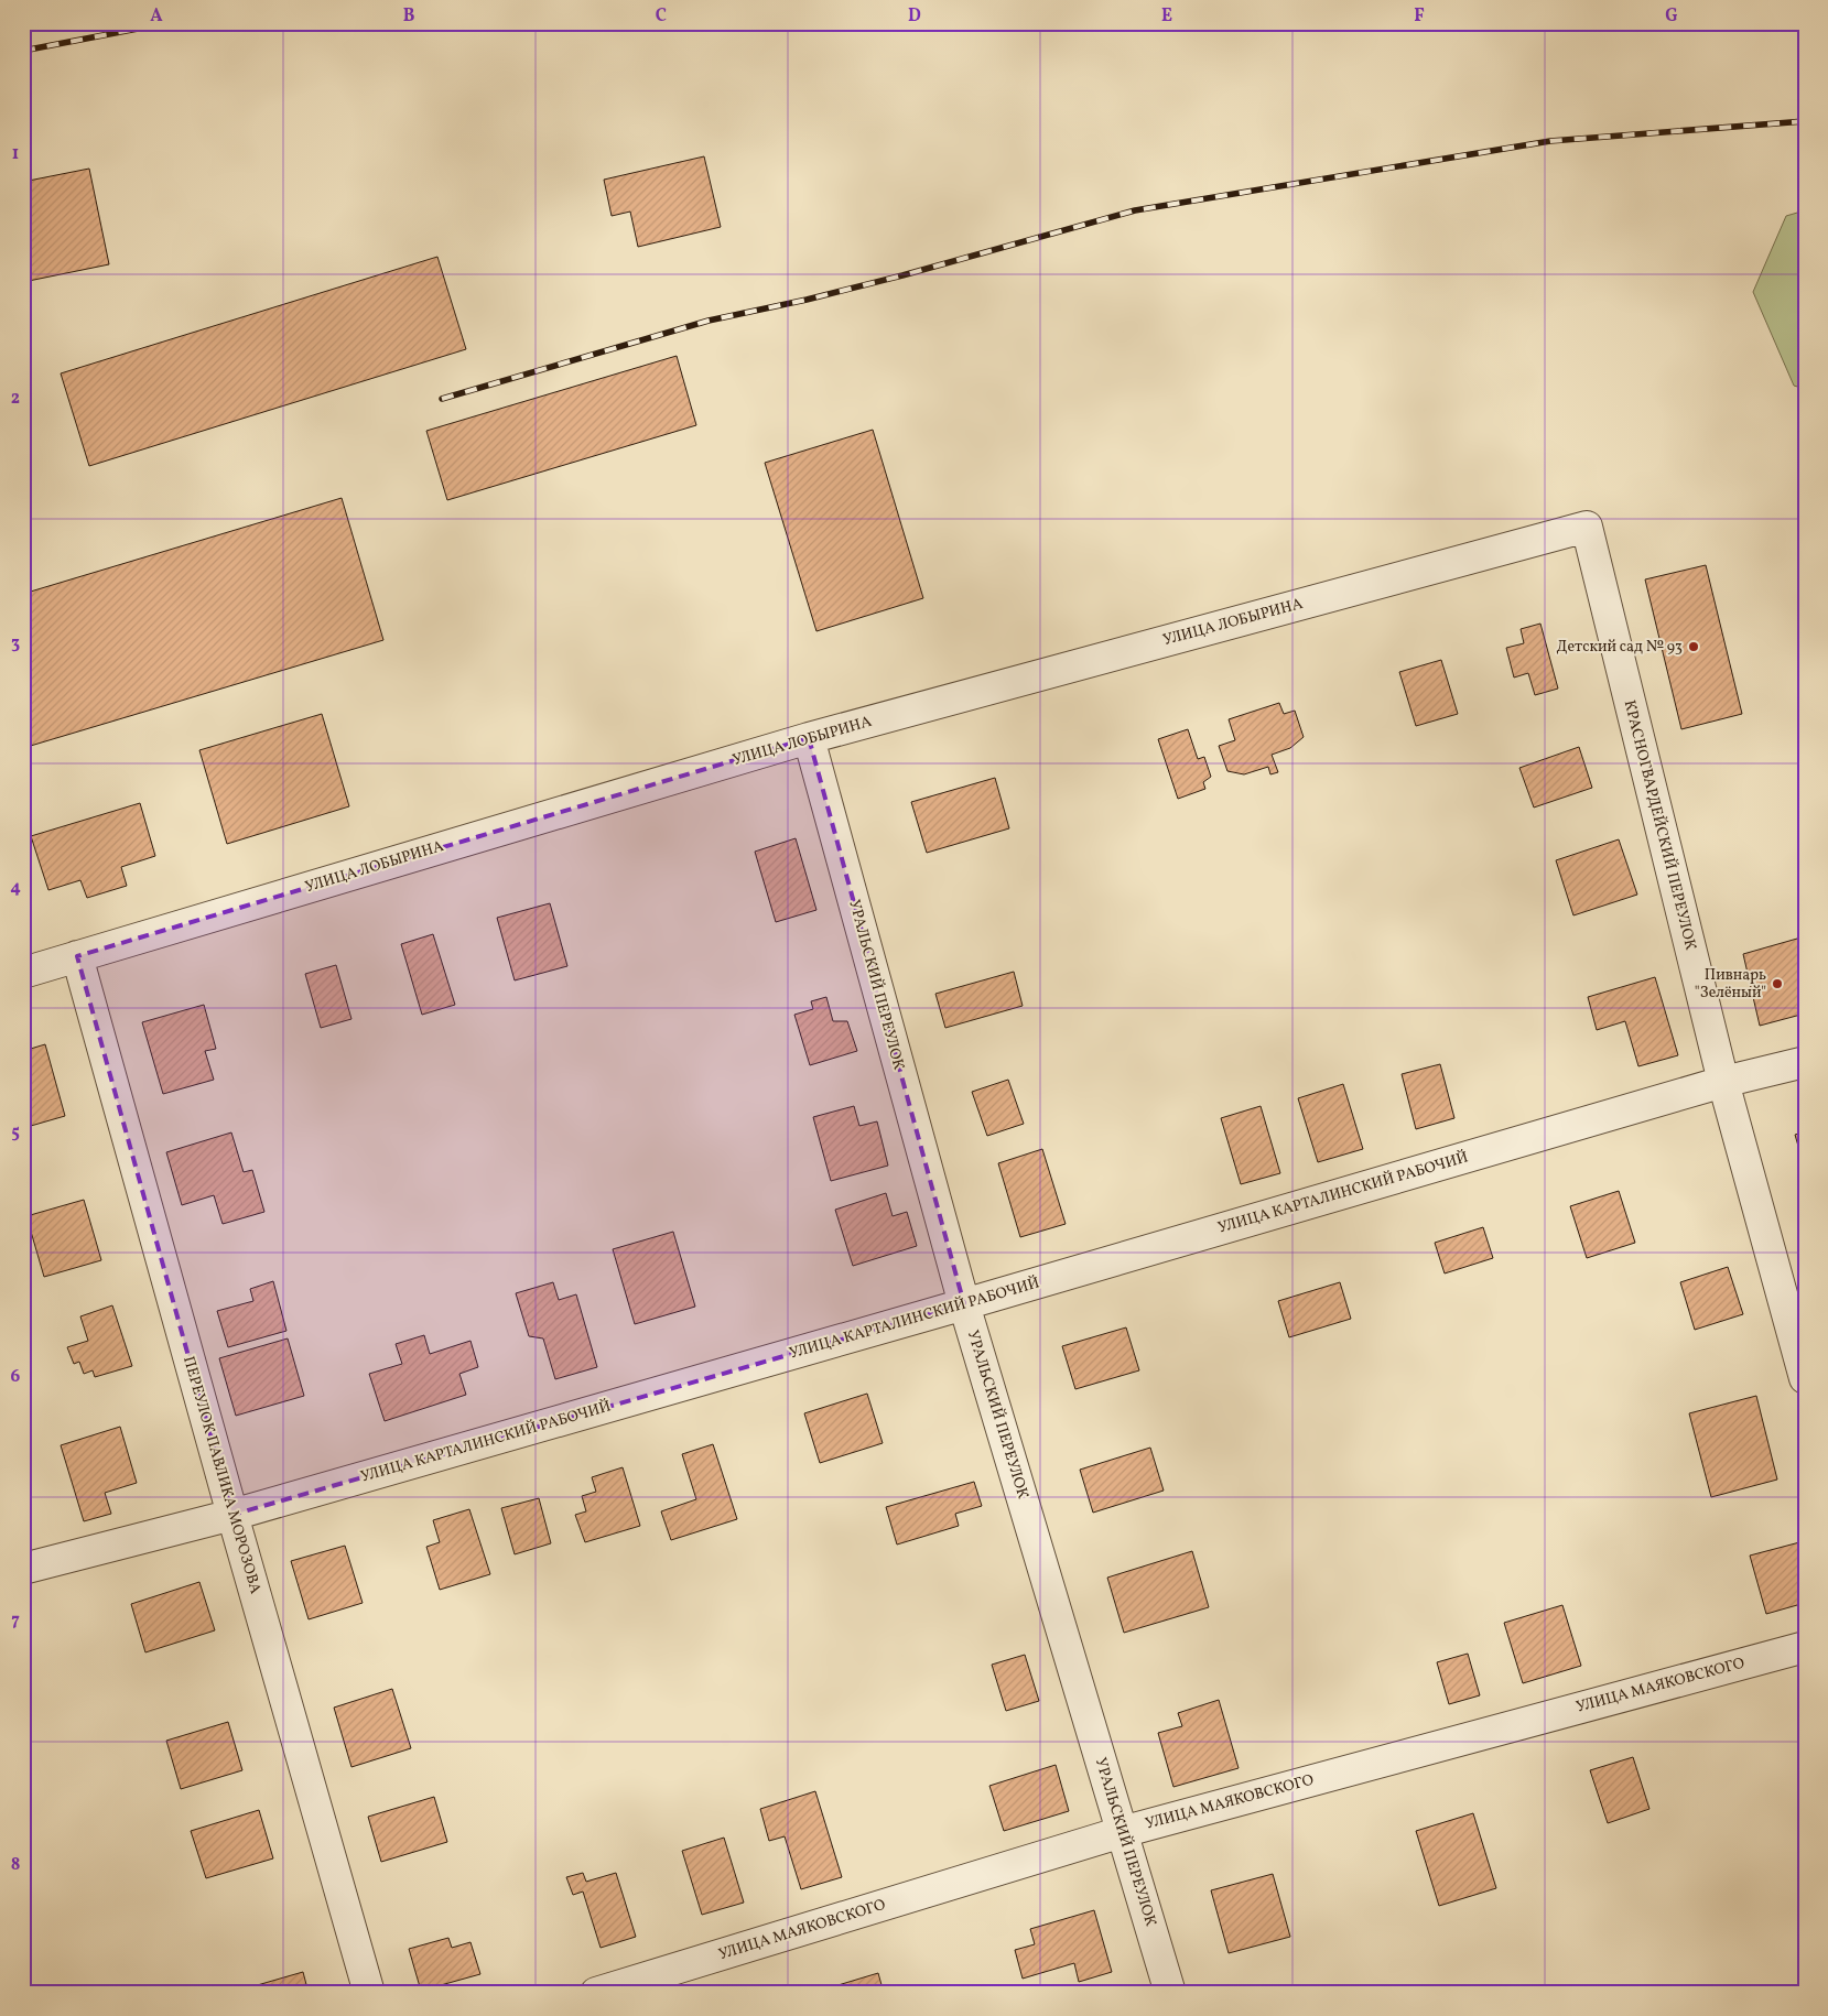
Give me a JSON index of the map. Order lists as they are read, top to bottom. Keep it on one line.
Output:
{"streets":{"street":["УЛИЦА ЛОБЫРИНА","КРАСНОГВАРДЕЙСКИЙ ПЕРЕУЛОК","УРАЛЬСКИЙ ПЕРЕУЛОК","УЛИЦА КАРТАЛИНСКИЙ РАБОЧИЙ","ПЕРЕУЛОК ПАВЛИКА МОРОЗОВА","УЛИЦА МАЯКОВСКОГО"]},"crossings":[["УЛИЦА ЛОБЫРИНА","КРАСНОГВАРДЕЙСКИЙ ПЕРЕУЛОК"],["УЛИЦА ЛОБЫРИНА","УРАЛЬСКИЙ ПЕРЕУЛОК"],["УЛИЦА ЛОБЫРИНА","ПЕРЕУЛОК ПАВЛИКА МОРОЗОВА"],["КРАСНОГВАРДЕЙСКИЙ ПЕРЕУЛОК","УЛИЦА КАРТАЛИНСКИЙ РАБОЧИЙ"],["УРАЛЬСКИЙ ПЕРЕУЛОК","УЛИЦА КАРТАЛИНСКИЙ РАБОЧИЙ"],["УРАЛЬСКИЙ ПЕРЕУЛОК","УЛИЦА МАЯКОВСКОГО"],["УЛИЦА КАРТАЛИНСКИЙ РАБОЧИЙ","ПЕРЕУЛОК ПАВЛИКА МОРОЗОВА"]],"places":["Детский сад № 93","Пивнарь \"Зелёный\""],"grid":{"columns":["A","B","C","D","E","F","G"],"rows":["1","2","3","4","5","6","7","8"]}}
